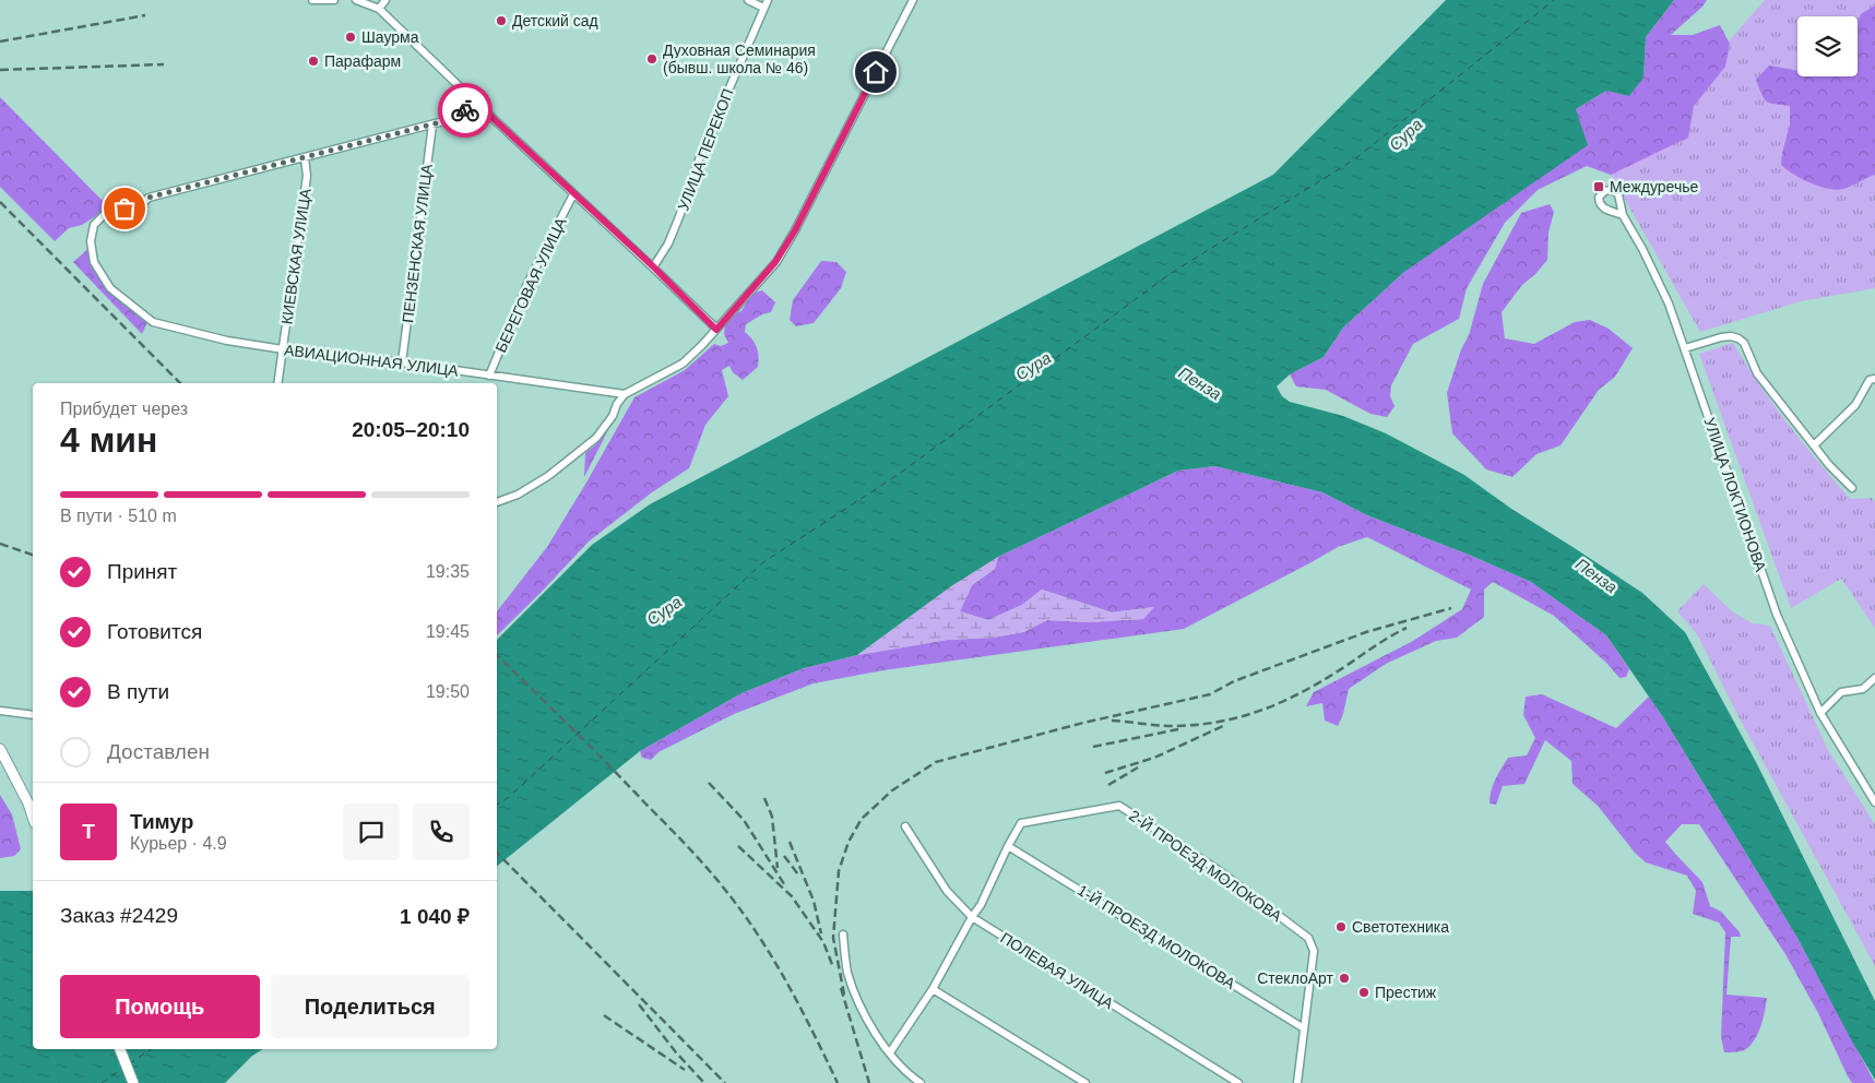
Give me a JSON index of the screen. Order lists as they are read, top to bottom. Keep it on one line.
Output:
{"streets":{"street":["УЛИЦА ПЕРЕКОП","ПЕНЗЕНСКАЯ УЛИЦА","КИЕВСКАЯ УЛИЦА","БЕРЕГОВАЯ УЛИЦА","АВИАЦИОННАЯ УЛИЦА","УЛИЦА ЛОКТИОНОВА","2-Й ПРОЕЗД МОЛОКОВА","1-Й ПРОЕЗД МОЛОКОВА","ПОЛЕВАЯ УЛИЦА"]},"crossings":[["ПЕНЗЕНСКАЯ УЛИЦА","АВИАЦИОННАЯ УЛИЦА"],["КИЕВСКАЯ УЛИЦА","АВИАЦИОННАЯ УЛИЦА"],["БЕРЕГОВАЯ УЛИЦА","АВИАЦИОННАЯ УЛИЦА"],["2-Й ПРОЕЗД МОЛОКОВА","1-Й ПРОЕЗД МОЛОКОВА"]],"water":["Сура","Пенза"],"places":{"other":["Детский сад","Шаурма","Духовная Семинария (бывш. школа № 46)","Парафарм","Светотехника","СтеклоАрт","Престиж"],"transit":["Междуречье"]},"page":{"heading":["4 мин","Прибудет через","20:05–20:10"],"panel":["Тимур","Курьер · 4.9","Заказ #2429","1 040 ₽"],"bar":"В пути · 510 m","list":[["Принят","19:35"],["Готовится","19:45"],["В пути","19:50"],"Доставлен"],"round":"Т","buttons":["Помощь","Поделиться"]}}
